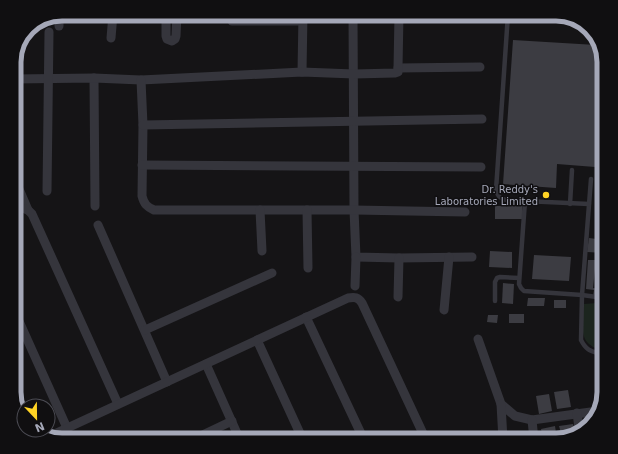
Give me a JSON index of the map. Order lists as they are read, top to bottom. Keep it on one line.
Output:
{"places":["Dr. Reddy's Laboratories Limited"],"north":"bottom"}
